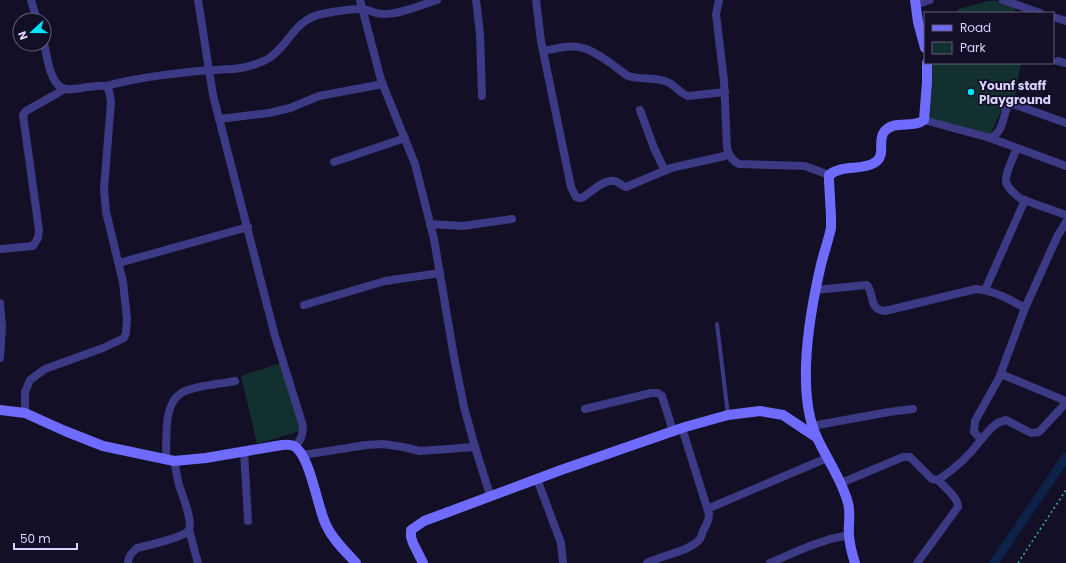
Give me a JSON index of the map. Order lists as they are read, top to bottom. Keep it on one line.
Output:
{"places":["Younf staff Playground"],"legend":["Road","Park"],"scale_bar":"50 m","north":"left"}
